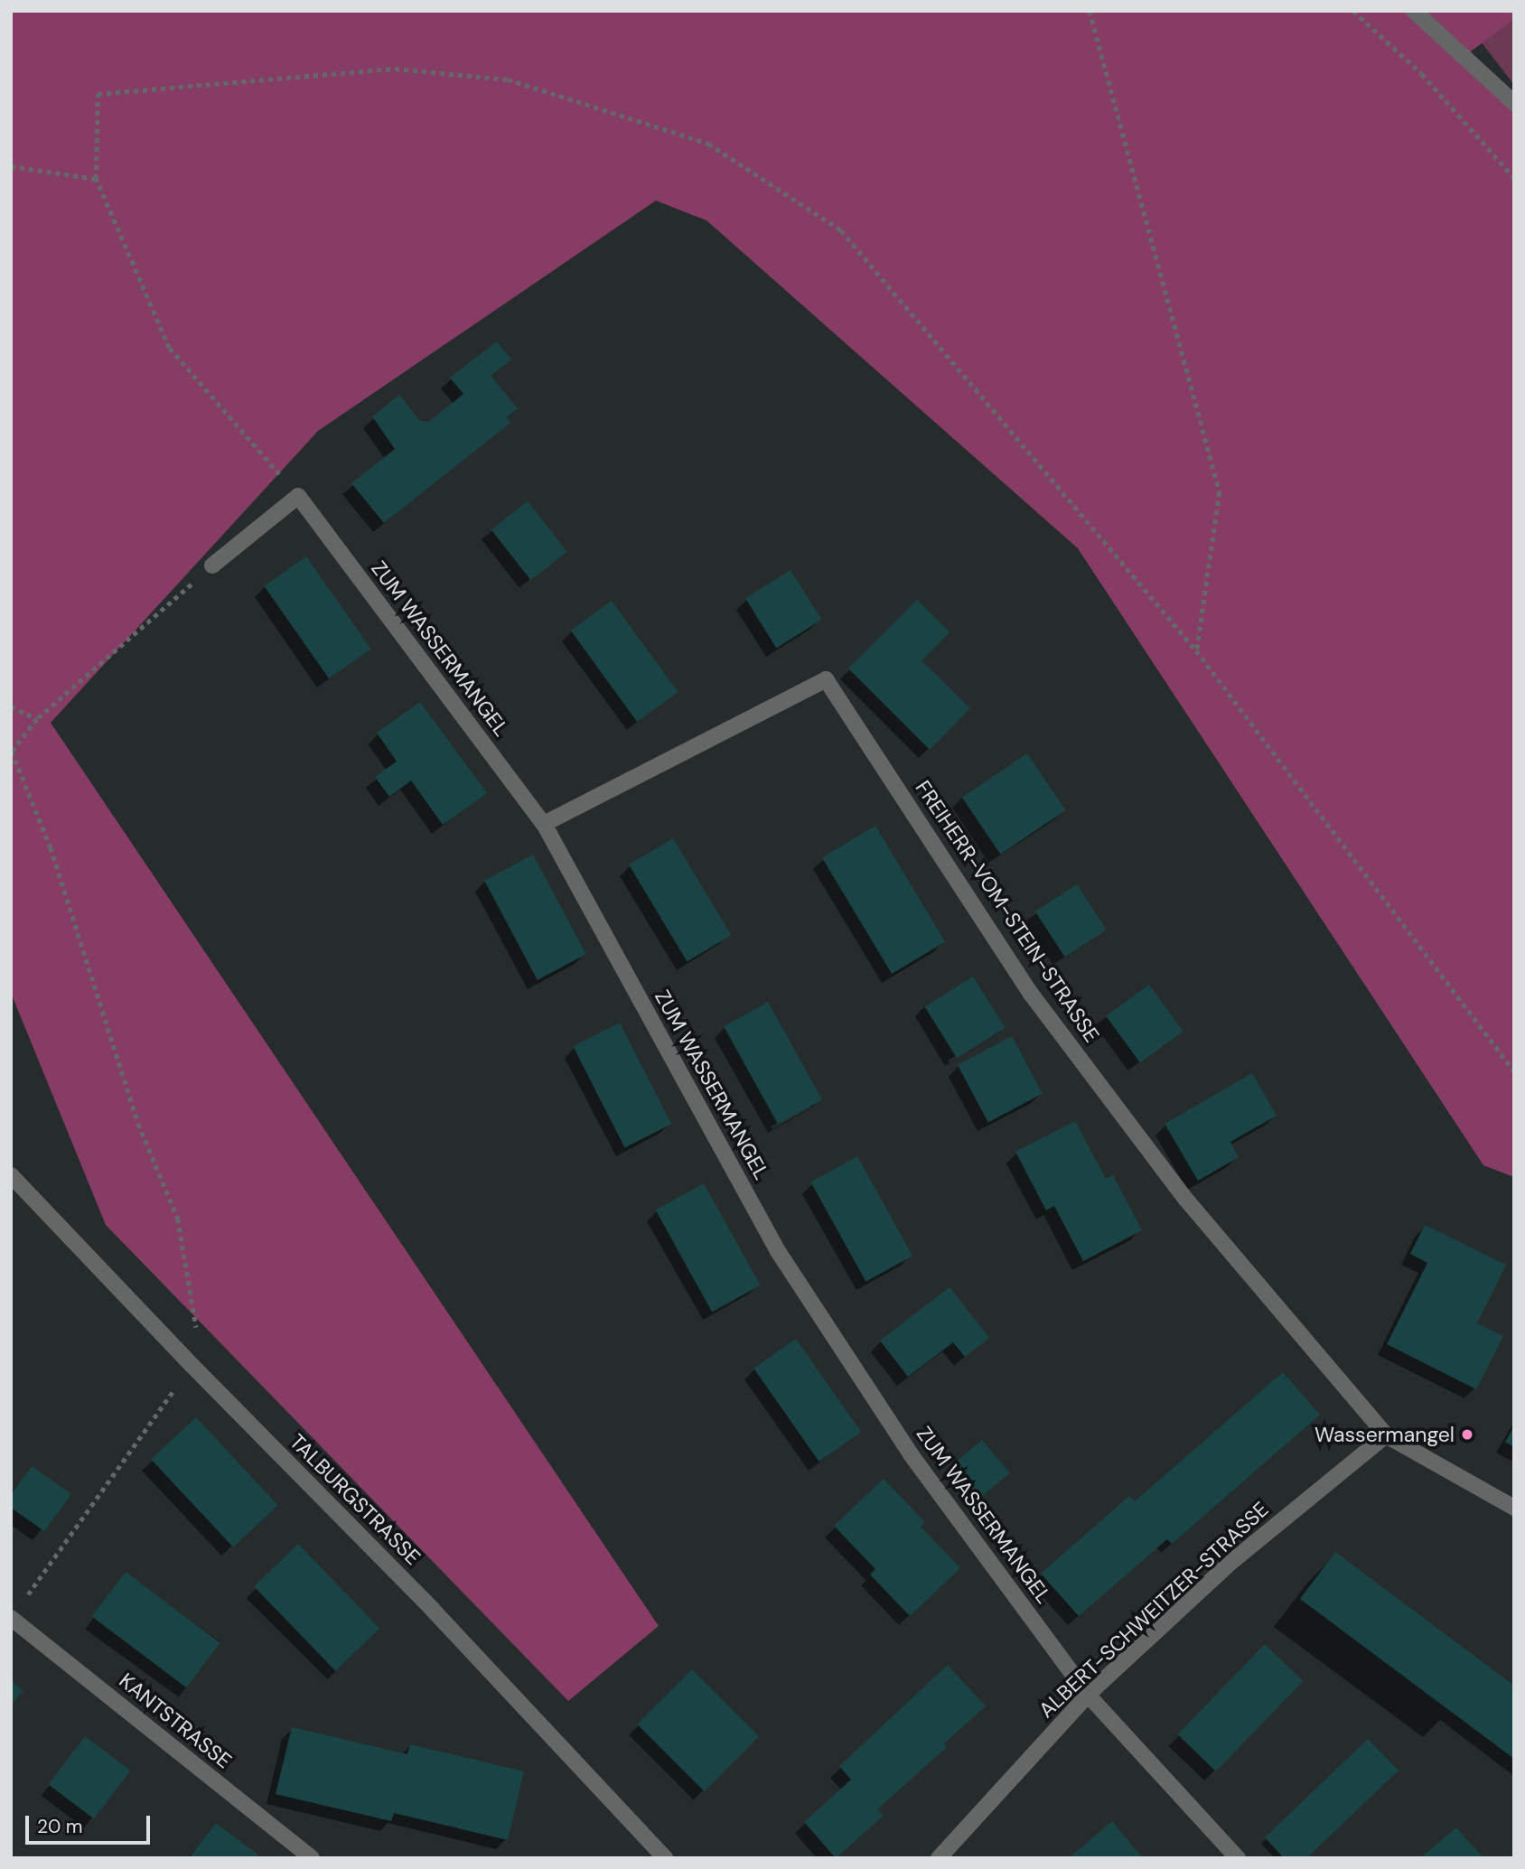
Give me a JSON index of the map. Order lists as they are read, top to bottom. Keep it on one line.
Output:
{"streets":{"street":["ZUM WASSERMANGEL","FREIHERR-VOM-STEIN-STRASSE","TALBURGSTRASSE","ALBERT-SCHWEITZER-STRASSE","KANTSTRASSE"]},"crossings":[["ZUM WASSERMANGEL","FREIHERR-VOM-STEIN-STRASSE"],["ZUM WASSERMANGEL","ALBERT-SCHWEITZER-STRASSE"],["FREIHERR-VOM-STEIN-STRASSE","ALBERT-SCHWEITZER-STRASSE"]],"places":["Wassermangel"],"scale_bar":"20 m"}
